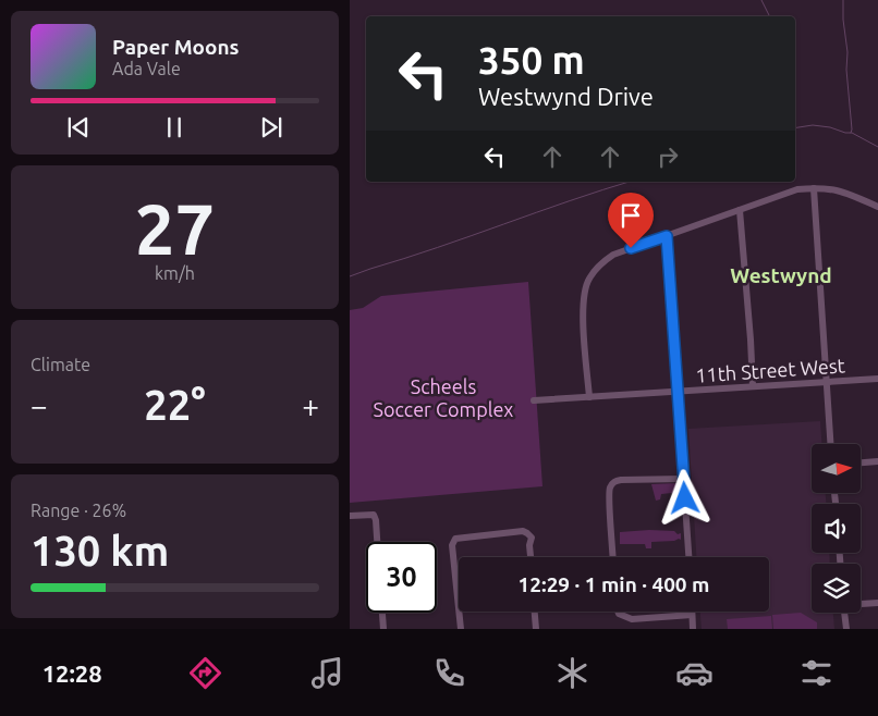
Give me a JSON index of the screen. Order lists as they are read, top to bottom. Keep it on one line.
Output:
{"streets":{"street":["11th Street West"]},"districts":["Westwynd"],"parks":["Scheels Soccer Complex"],"north":"right","page":{"turn":["350 m","Westwynd Drive"],"song":["Paper Moons","Ada Vale"],"tile":[["27","km/h"],"Climate",["Range · 26%","130 km"]],"heat":["−","22°","+"],"limit":"30","trip":"12:29 · 1 min · 400 m","tabs":"12:28"}}
